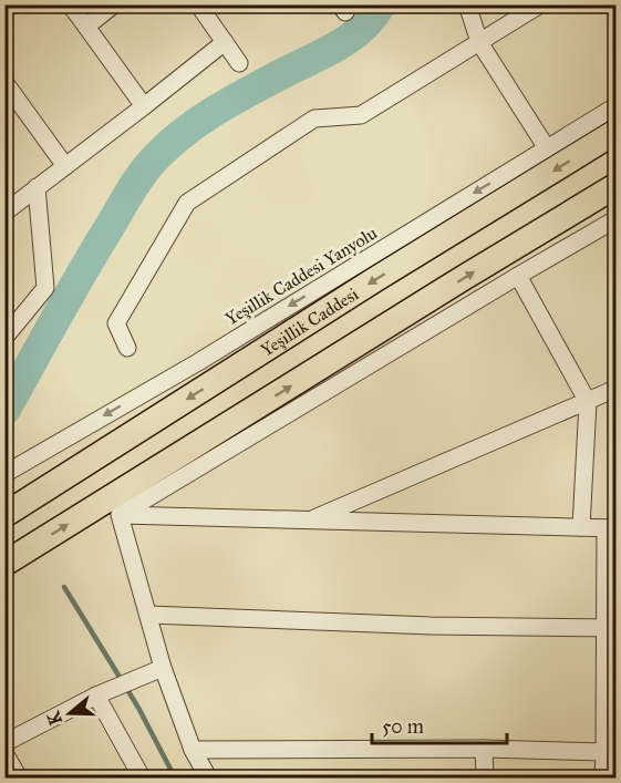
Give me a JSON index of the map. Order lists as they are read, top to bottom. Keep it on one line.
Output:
{"streets":{"highway":["Yeşillik Caddesi"],"street":["Yeşillik Caddesi Yanyolu"]},"scale_bar":"50 m","north":"left"}
